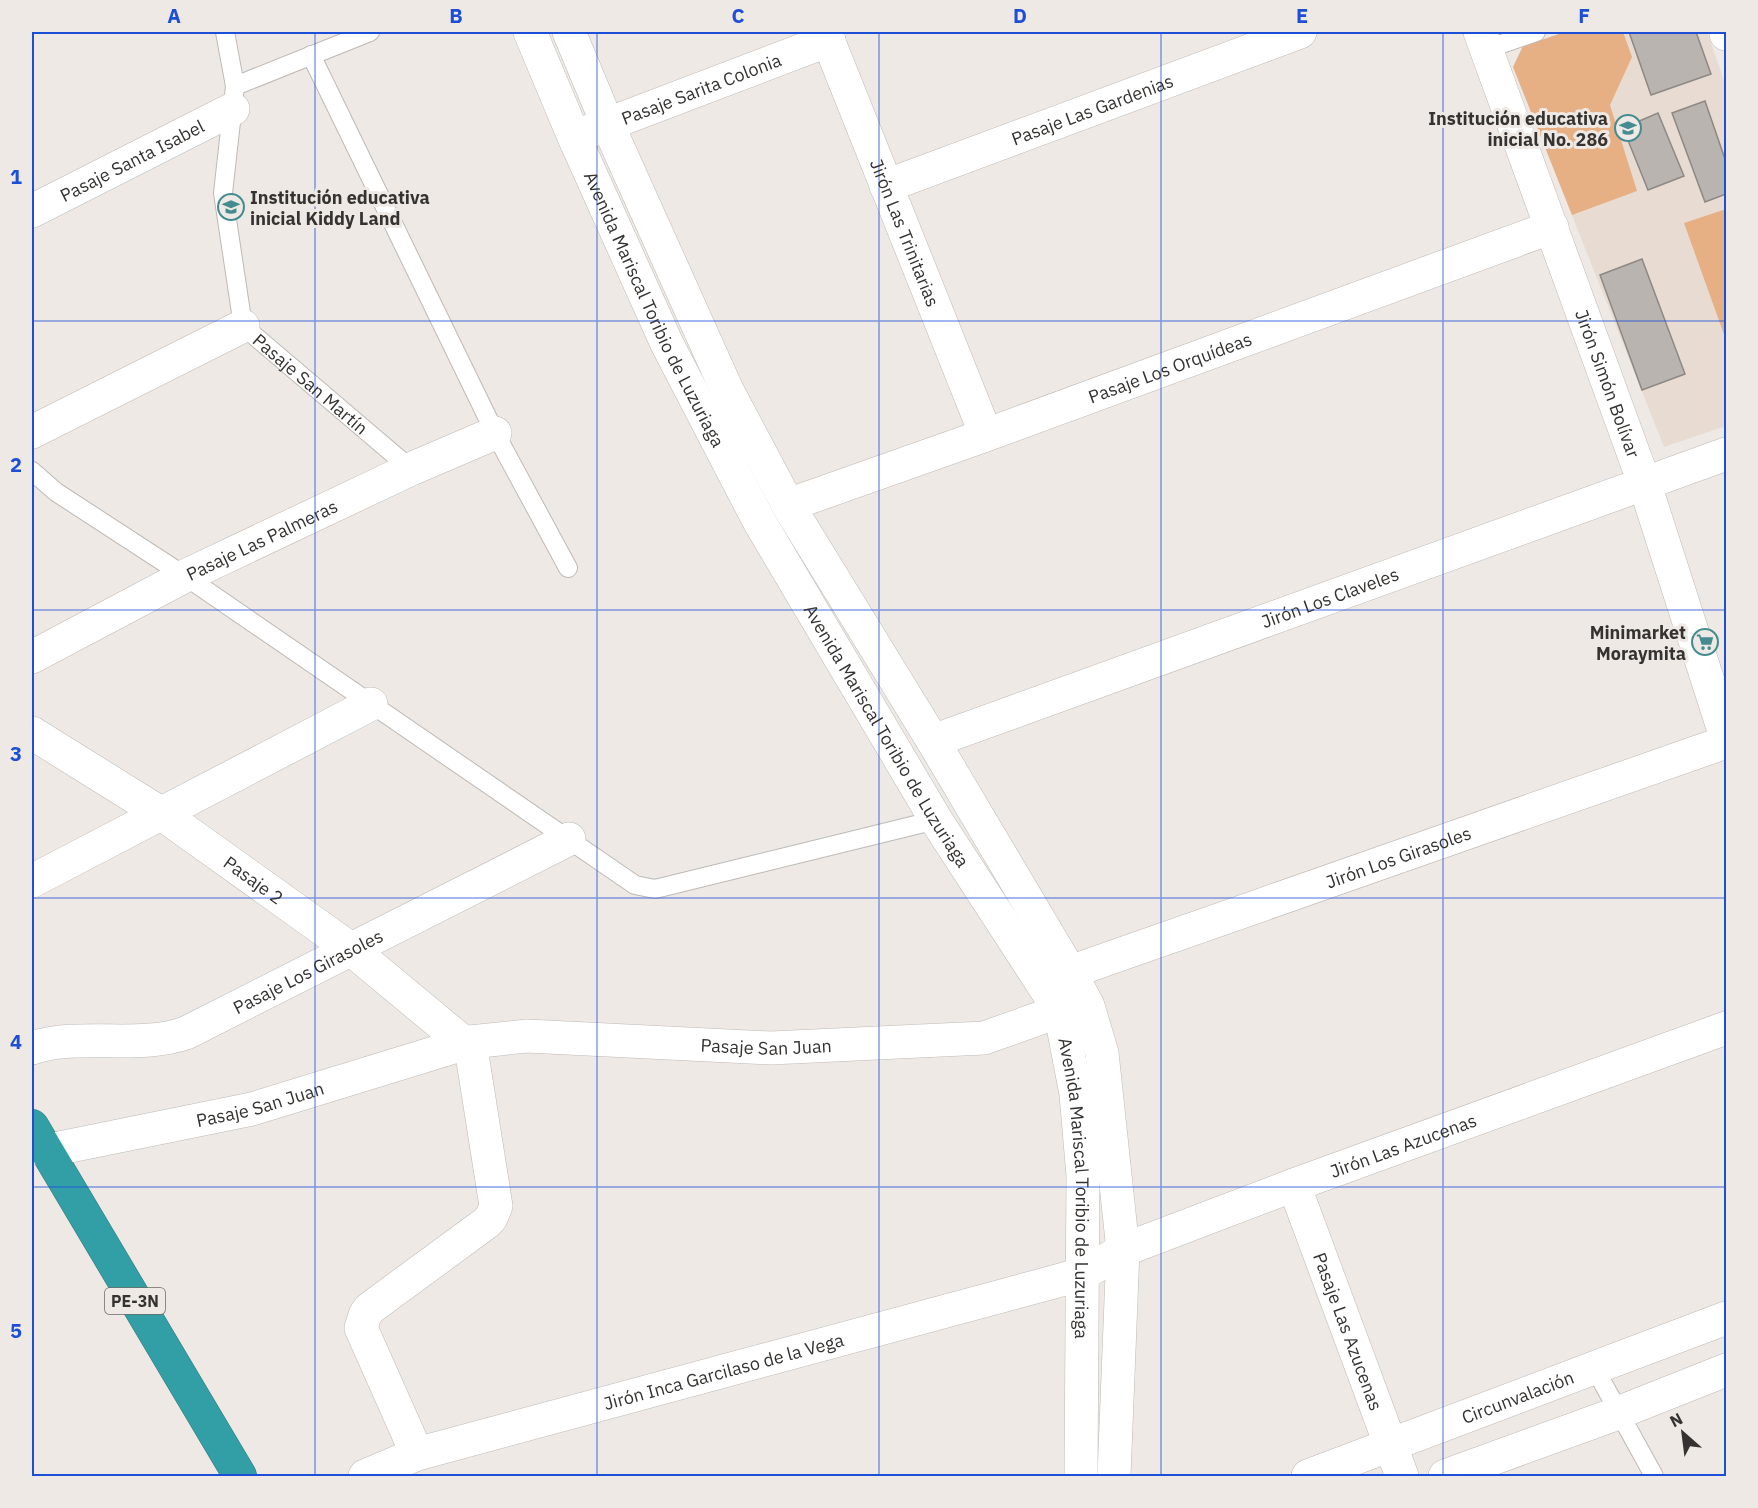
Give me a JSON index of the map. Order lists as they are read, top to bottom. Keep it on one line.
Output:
{"streets":{"highway":["PE-3N"],"street":["Pasaje Sarita Colonia","Pasaje Las Gardenias","Pasaje Santa Isabel","Jirón Las Trinitarias","Avenida Mariscal Toribio de Luzuriaga","Pasaje Los Orquídeas","Jirón Simón Bolívar","Pasaje Las Palmeras","Jirón Los Claveles","Jirón Los Girasoles","Pasaje 2","Pasaje Los Girasoles","Pasaje San Juan","Jirón Las Azucenas","Pasaje Las Azucenas","Jirón Inca Garcilaso de la Vega","Circunvalación"],"lane":["Pasaje San Martín"]},"crossings":[["Pasaje Sarita Colonia","Jirón Las Trinitarias"],["Pasaje Sarita Colonia","Avenida Mariscal Toribio de Luzuriaga"],["Pasaje Las Gardenias","Jirón Las Trinitarias"],["Pasaje Santa Isabel","Pasaje San Martín"],["Jirón Las Trinitarias","Pasaje Los Orquídeas"],["Avenida Mariscal Toribio de Luzuriaga","Pasaje Los Orquídeas"],["Avenida Mariscal Toribio de Luzuriaga","Jirón Los Claveles"],["Avenida Mariscal Toribio de Luzuriaga","Jirón Los Girasoles"],["Avenida Mariscal Toribio de Luzuriaga","Pasaje San Juan"],["Avenida Mariscal Toribio de Luzuriaga","Jirón Las Azucenas"],["Avenida Mariscal Toribio de Luzuriaga","Jirón Inca Garcilaso de la Vega"],["Pasaje Los Orquídeas","Jirón Simón Bolívar"],["Jirón Simón Bolívar","Jirón Los Claveles"],["Pasaje San Martín","Pasaje Las Palmeras"],["Pasaje 2","Pasaje Los Girasoles"],["Pasaje 2","Pasaje San Juan"],["Pasaje San Juan","PE-3N"],["Jirón Las Azucenas","Pasaje Las Azucenas"],["Jirón Las Azucenas","Jirón Inca Garcilaso de la Vega"],["Pasaje Las Azucenas","Circunvalación"]],"places":{"school or university":["Institución educativa inicial No. 286","Institución educativa inicial Kiddy Land"],"supermarket":["Minimarket Moraymita"]},"north":"top left","grid":{"columns":["A","B","C","D","E","F"],"rows":["1","2","3","4","5"]}}
